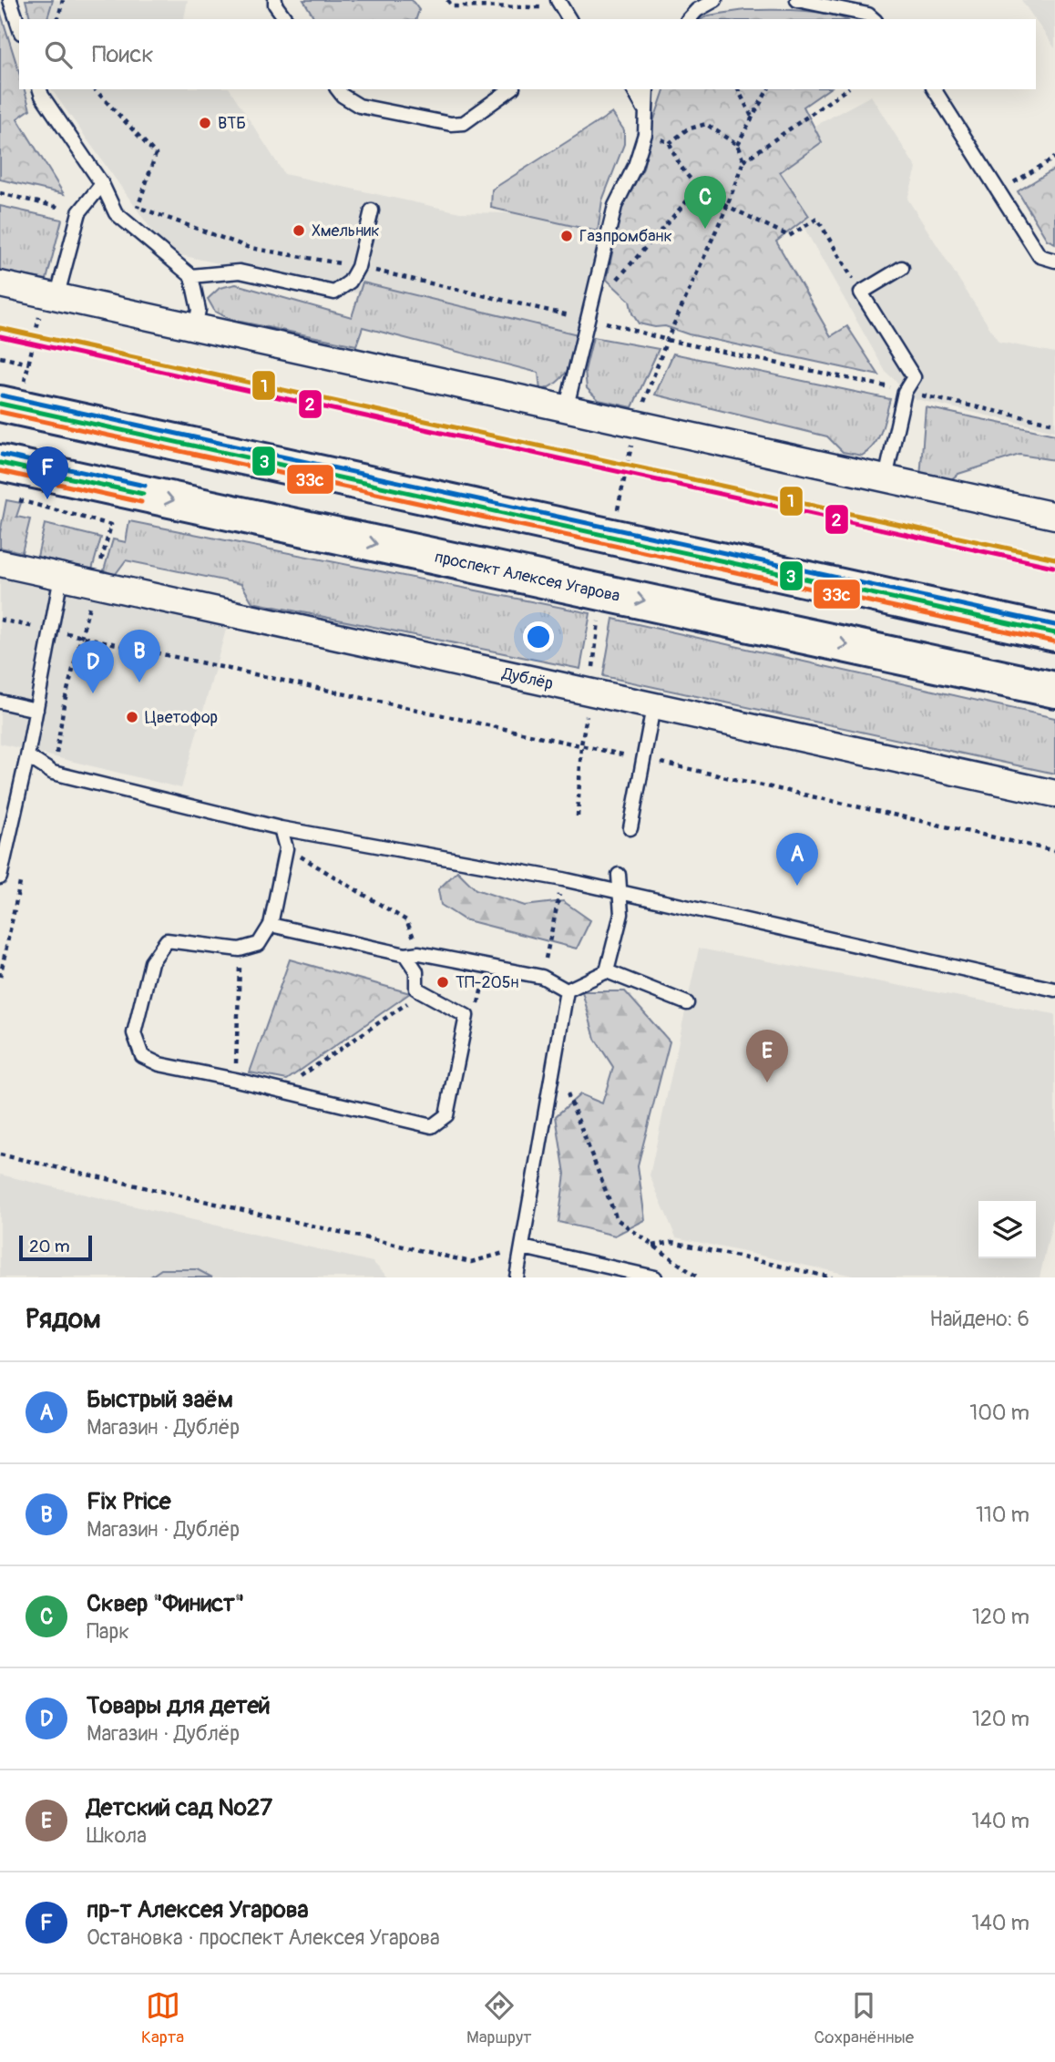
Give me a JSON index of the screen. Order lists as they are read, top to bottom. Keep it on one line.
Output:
{"streets":{"main road":["проспект Алексея Угарова"],"street":["Дублёр"]},"places":["ВТБ","Хмельник","Газпромбанк","Цветофор","ТП-205н"],"lines":["transit line 1","transit line 2","transit line 3","transit line 33с"],"scale_bar":"20 m","page":{"search":"Поиск","pins":["C","F","B","D","A","E"],"scale":"20 m","heading":["Рядом","Найдено: 6"],"list":[{"mark":"A","name":"Быстрый заём","note":"Магазин · Дублёр","value":"100 m"},{"mark":"B","name":"Fix Price","note":"Магазин · Дублёр","value":"110 m"},{"mark":"C","name":"Сквер \"Финист\"","note":"Парк","value":"120 m"},{"mark":"D","name":"Товары для детей","note":"Магазин · Дублёр","value":"120 m"},{"mark":"E","name":"Детский сад №27","note":"Школа","value":"140 m"},{"mark":"F","name":"пр-т Алексея Угарова","note":"Остановка · проспект Алексея Угарова","value":"140 m"}],"nav":["Карта","Маршрут","Сохранённые"]}}
